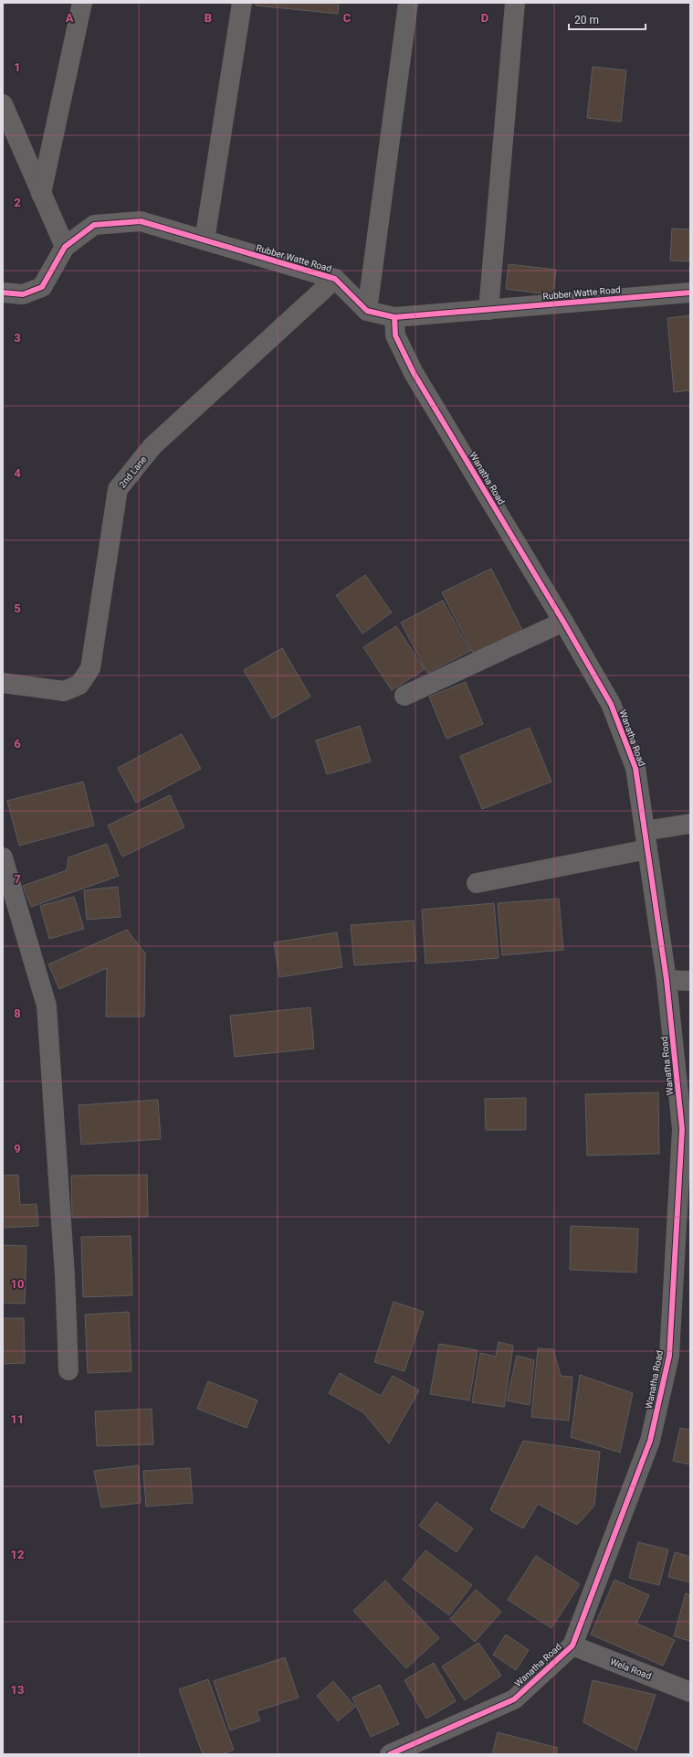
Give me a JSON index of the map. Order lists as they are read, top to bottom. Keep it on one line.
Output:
{"streets":{"street":["Rubber Watte Road","2nd Lane","Wanatha Road","Wela Road"]},"crossings":[["Rubber Watte Road","2nd Lane"],["Rubber Watte Road","Wanatha Road"],["Wanatha Road","Wela Road"]],"scale_bar":"20 m","grid":{"columns":["A","B","C","D"],"rows":["1","2","3","4","5","6","7","8","9","10","11","12","13"]}}
